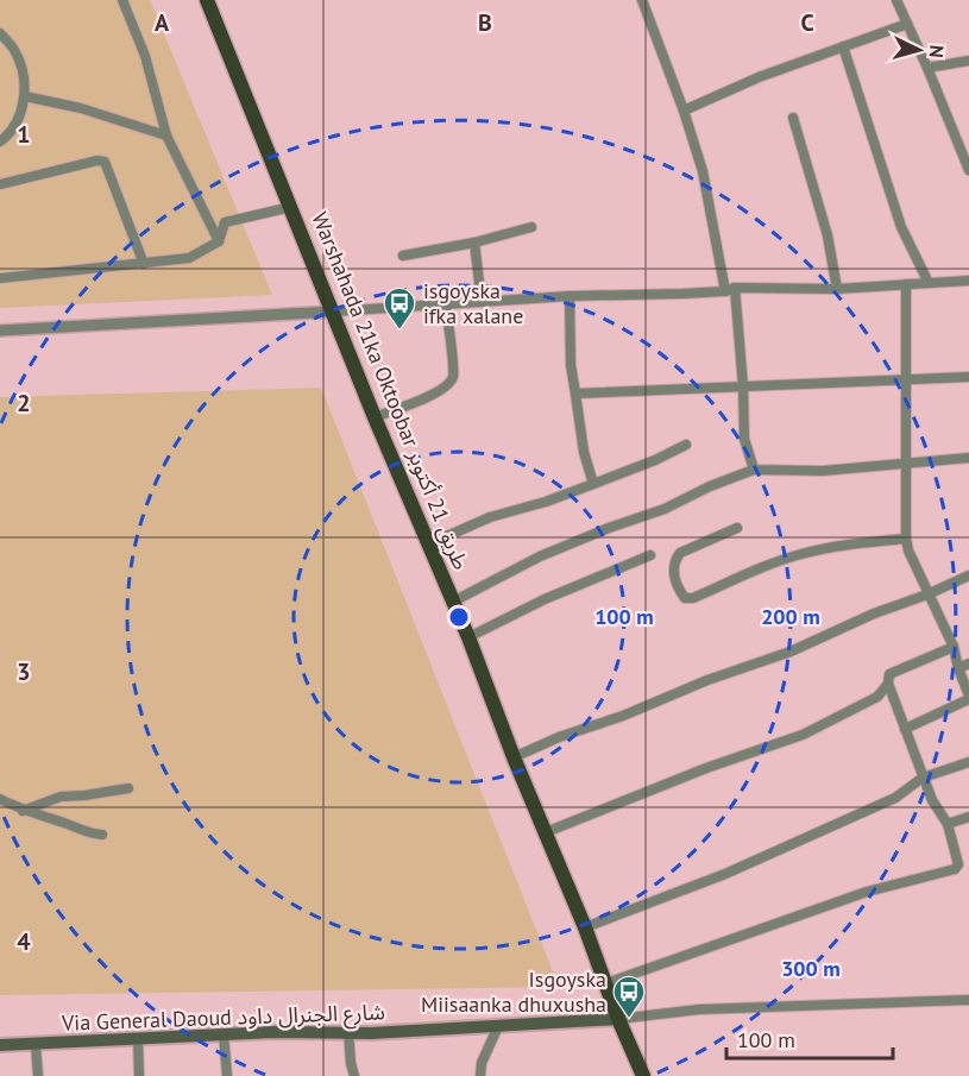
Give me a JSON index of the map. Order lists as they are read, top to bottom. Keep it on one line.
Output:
{"streets":{"main road":["Warshahada 21ka Oktoobar طريق 21 أكتوبر","Via General Daoud شارع الجنرال داود"]},"crossings":[["Warshahada 21ka Oktoobar طريق 21 أكتوبر","Via General Daoud شارع الجنرال داود"]],"places":{"bus stop":["isgoyska ifka xalane","Isgoyska Miisaanka dhuxusha"]},"scale_bar":"100 m","north":"right","grid":{"columns":["A","B","C"],"rows":["1","2","3","4"]},"rings":["100 m","200 m","300 m"]}
